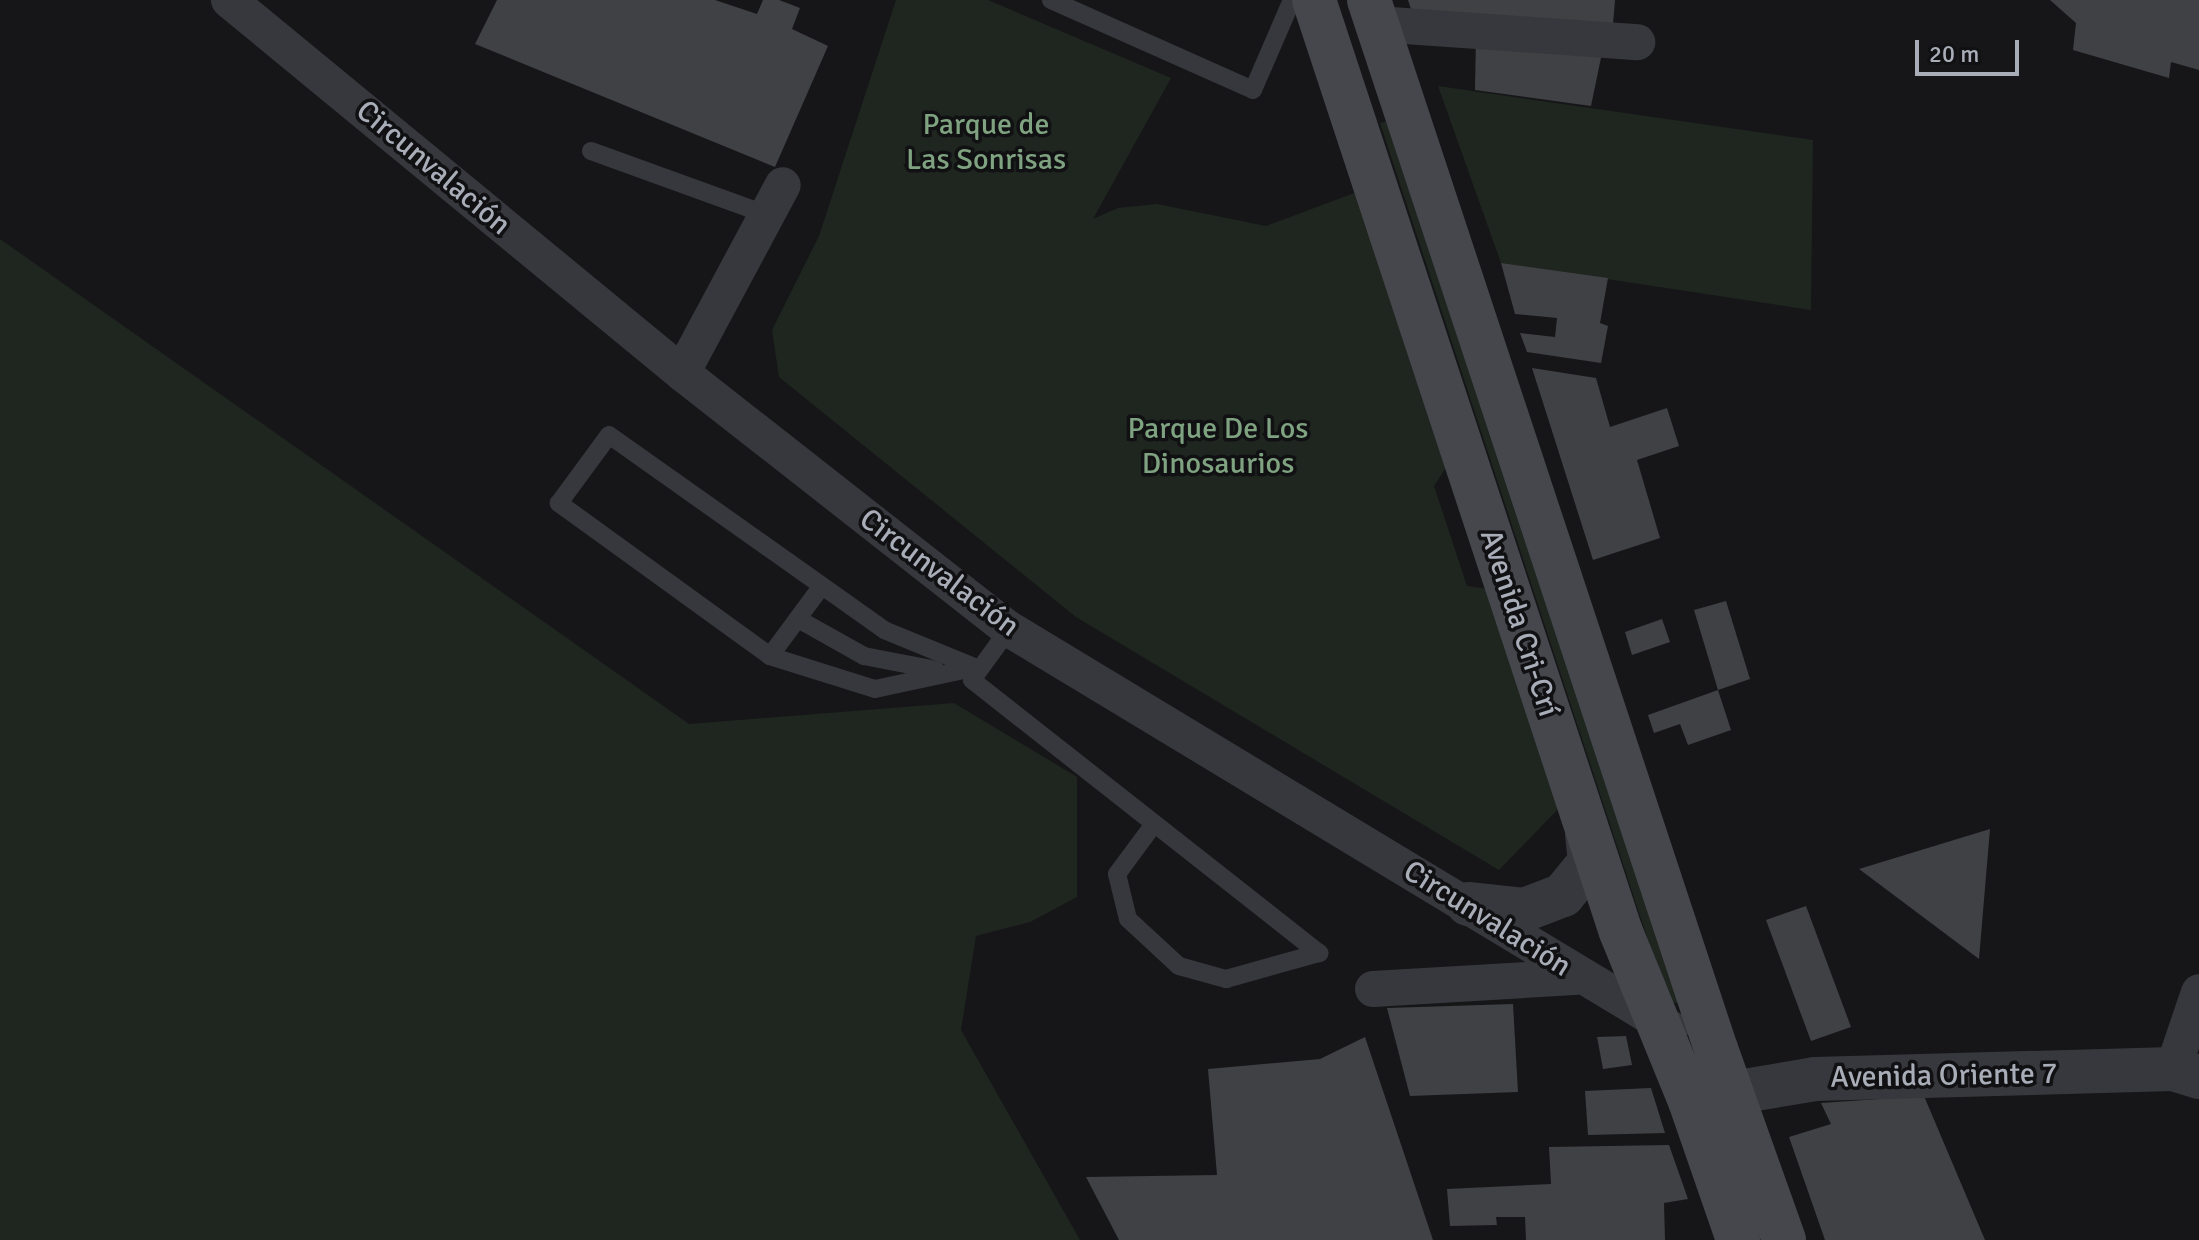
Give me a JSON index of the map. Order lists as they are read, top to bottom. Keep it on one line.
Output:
{"streets":{"main road":["Avenida Cri-Crí"],"street":["Circunvalación","Avenida Oriente 7"]},"crossings":[["Circunvalación","Avenida Cri-Crí"],["Circunvalación","Avenida Oriente 7"],["Avenida Cri-Crí","Avenida Oriente 7"]],"parks":["Parque de Las Sonrisas","Parque De Los Dinosaurios"],"scale_bar":"20 m"}
